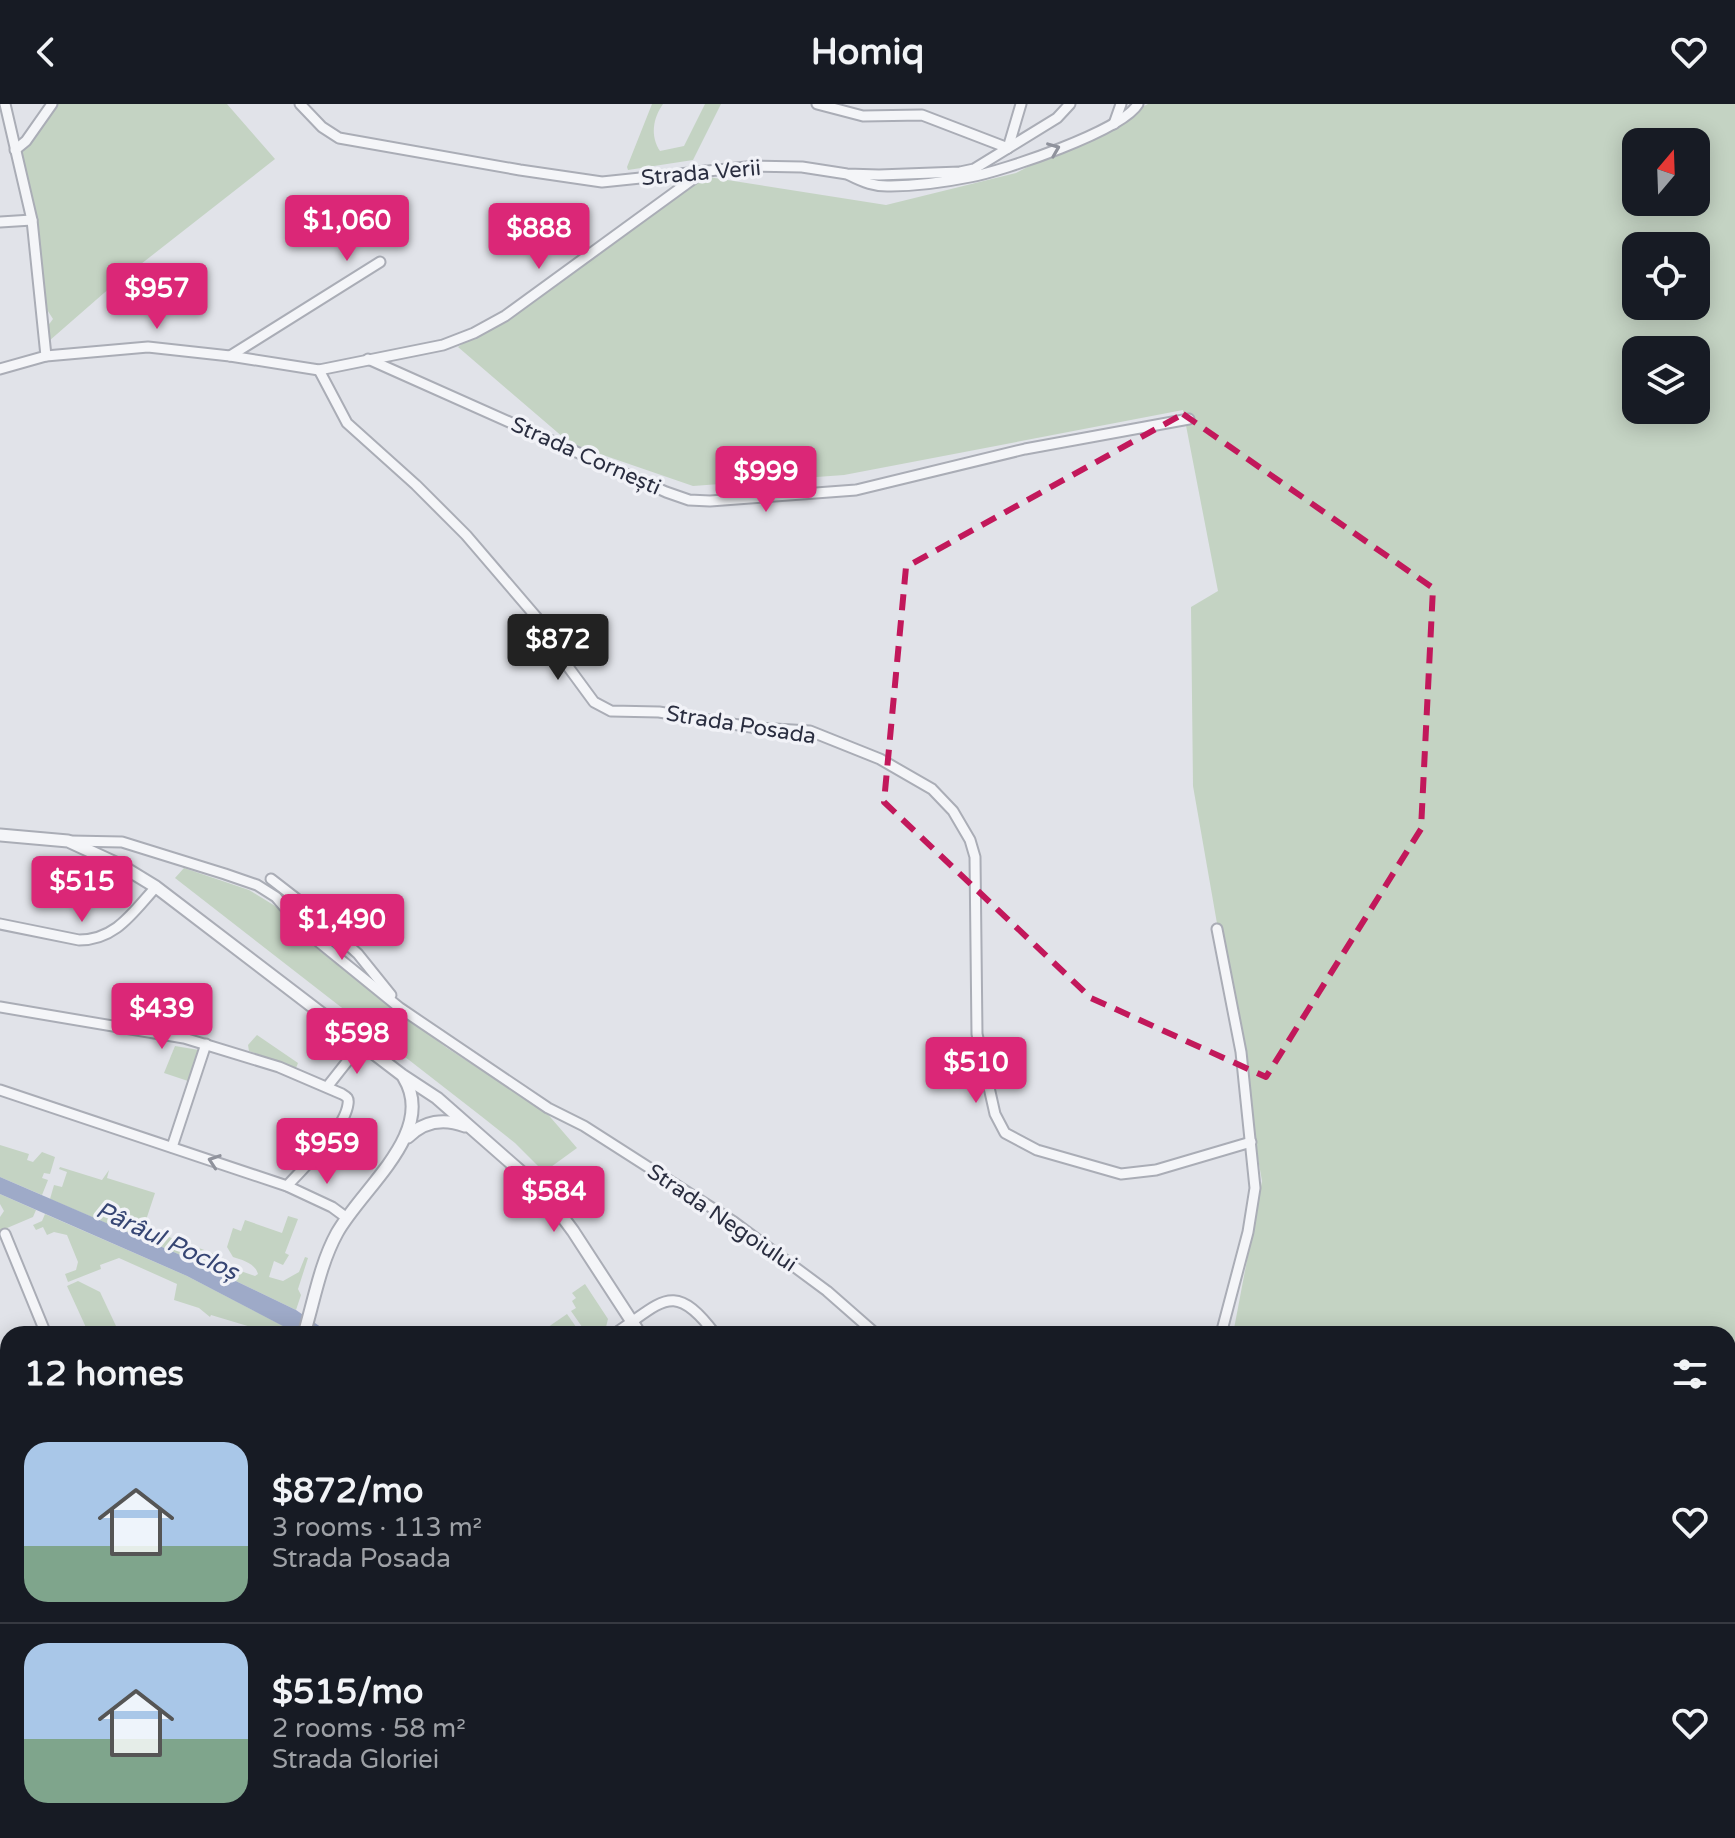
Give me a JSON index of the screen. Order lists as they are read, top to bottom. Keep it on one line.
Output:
{"streets":{"street":["Strada Verii","Strada Cornești","Strada Posada","Strada Negoiului"]},"water":["Pârâul Pocloș"],"north":"top","page":{"header":"Homiq","price":["$1,060","$888","$957","$999","$872","$515","$1,490","$439","$598","$510","$959","$584"],"heading":"12 homes","list":[{"name":"$872/mo","note":"3 rooms · 113 m² · Strada Posada"},{"name":"$515/mo","note":"2 rooms · 58 m² · Strada Gloriei"}]}}
